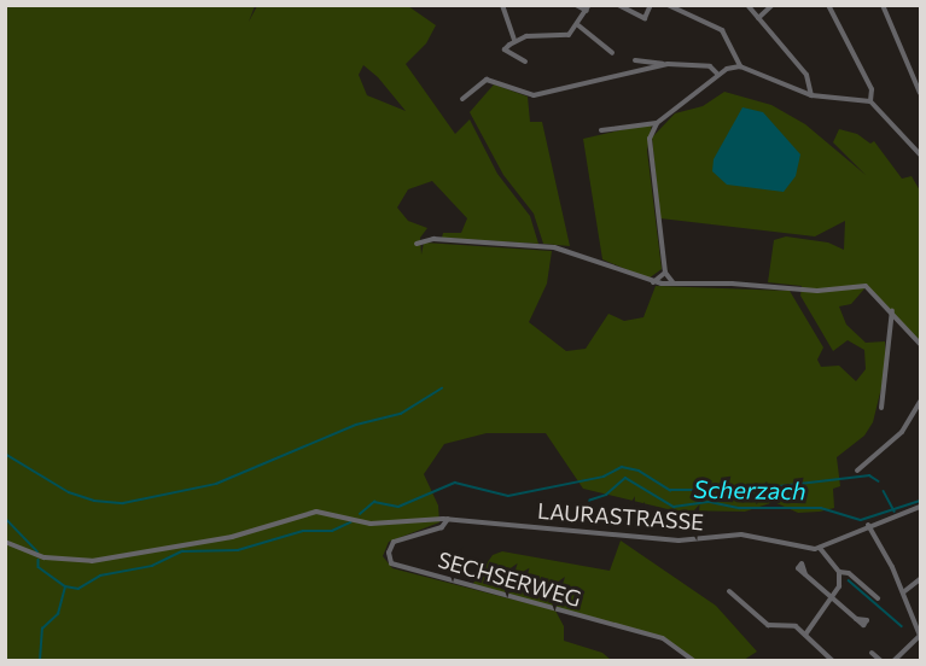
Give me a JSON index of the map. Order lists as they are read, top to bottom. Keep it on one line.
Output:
{"streets":{"street":["LAURASTRASSE","SECHSERWEG"]},"crossings":[["LAURASTRASSE","SECHSERWEG"]],"water":["Scherzach"]}
